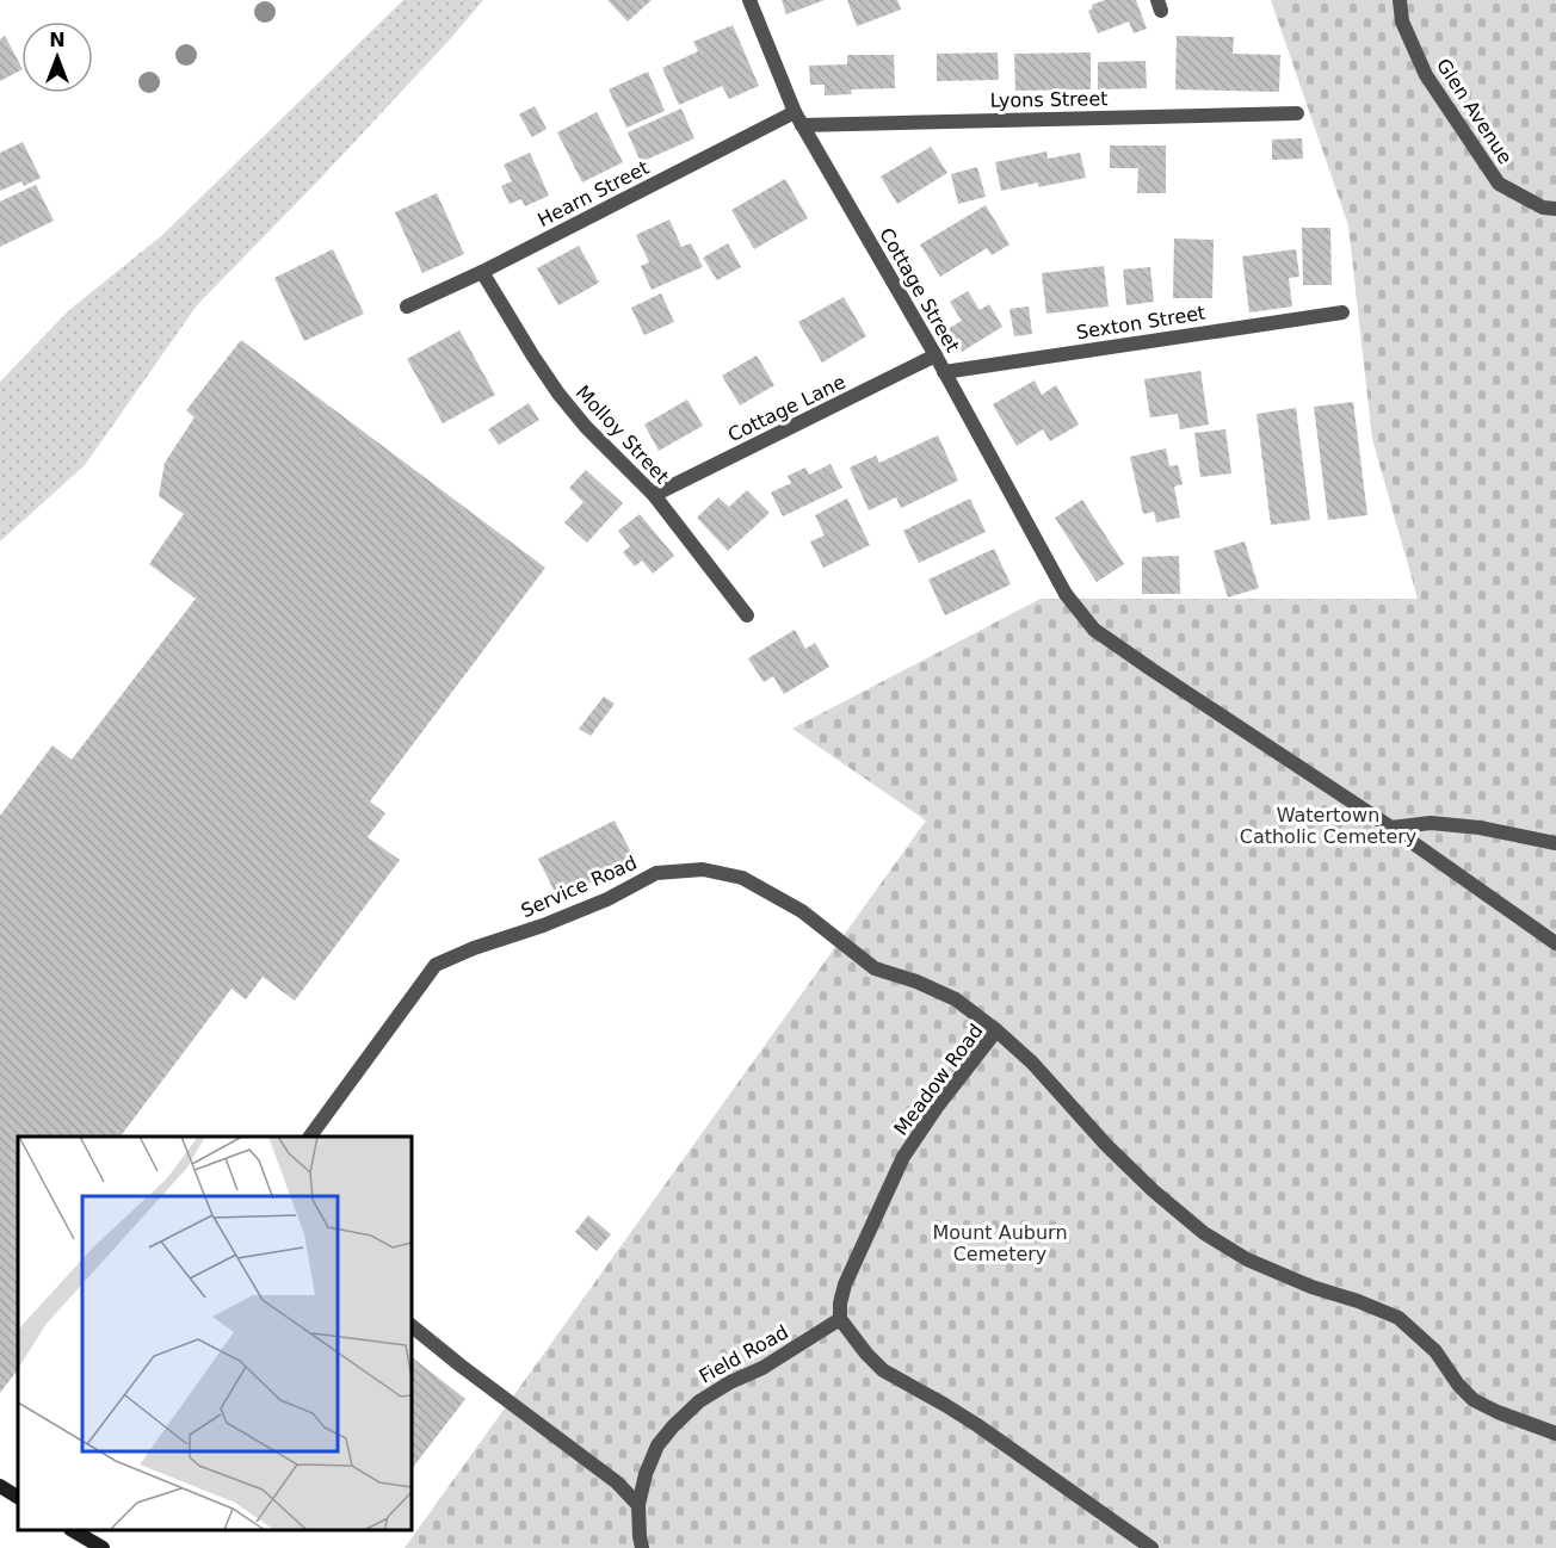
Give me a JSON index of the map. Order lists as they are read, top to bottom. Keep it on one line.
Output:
{"streets":{"street":["Lyons Street","Glen Avenue","Hearn Street","Cottage Street","Sexton Street","Cottage Lane","Molloy Street","Service Road","Meadow Road","Field Road"]},"crossings":[["Lyons Street","Hearn Street"],["Lyons Street","Cottage Street"],["Hearn Street","Cottage Street"],["Hearn Street","Molloy Street"],["Cottage Street","Sexton Street"],["Cottage Street","Cottage Lane"],["Cottage Lane","Molloy Street"],["Service Road","Meadow Road"],["Meadow Road","Field Road"]],"parks":["Watertown Catholic Cemetery","Mount Auburn Cemetery"],"north":"top"}
